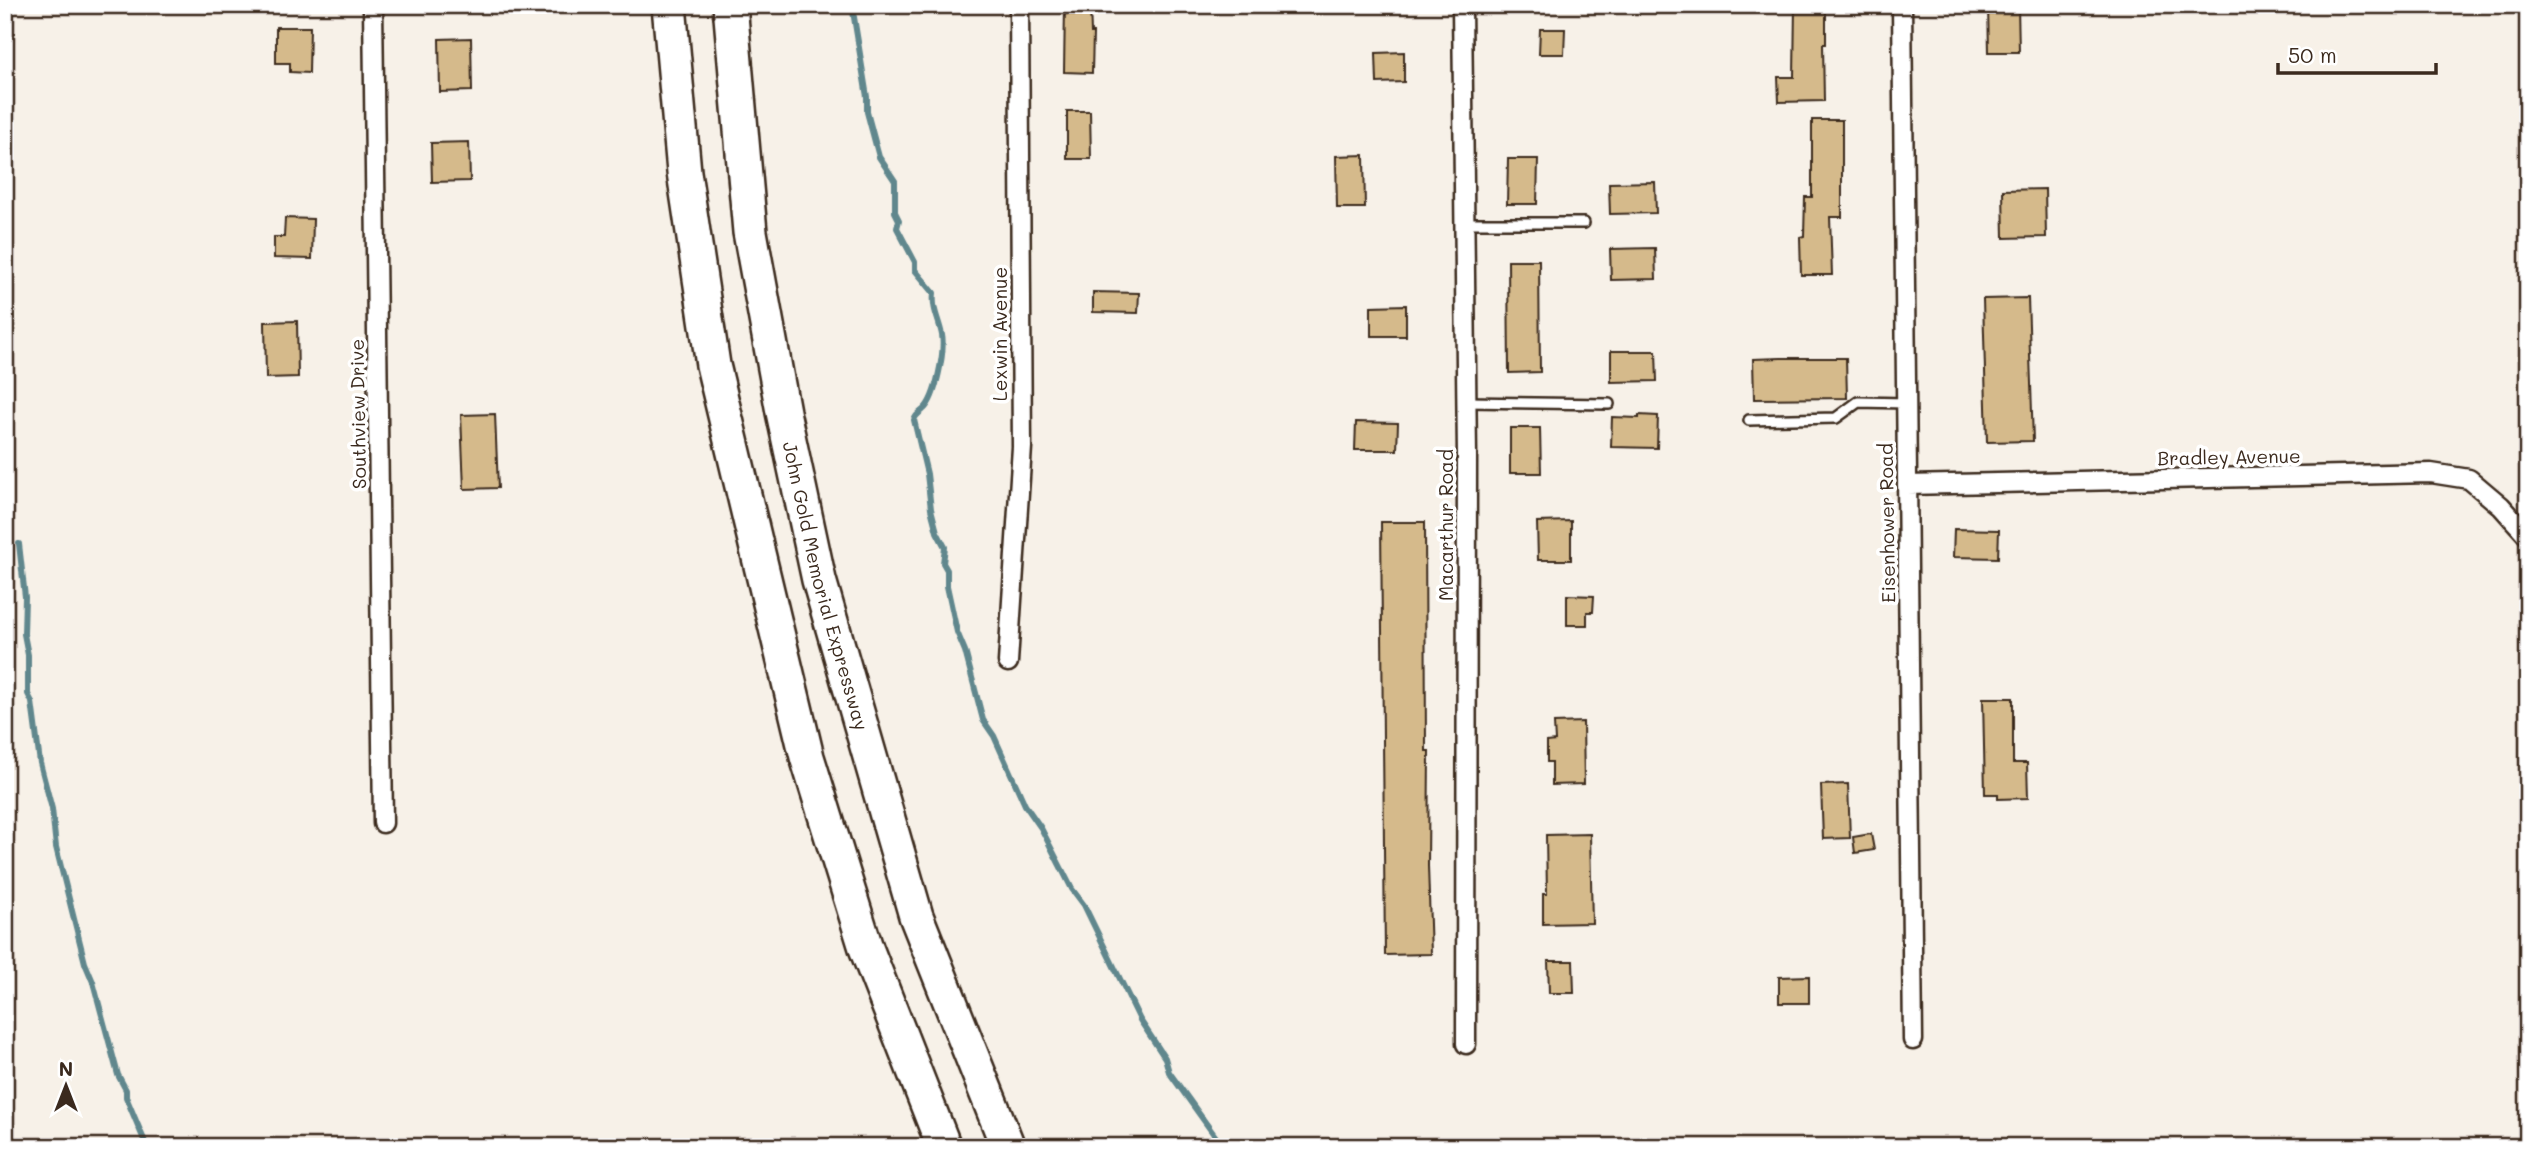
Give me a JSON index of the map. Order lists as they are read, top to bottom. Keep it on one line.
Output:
{"streets":{"highway":["John Gold Memorial Expressway"],"street":["Lexwin Avenue","Southview Drive","Bradley Avenue","Eisenhower Road","Macarthur Road"]},"crossings":[["Bradley Avenue","Eisenhower Road"]],"scale_bar":"50 m","north":"top"}
